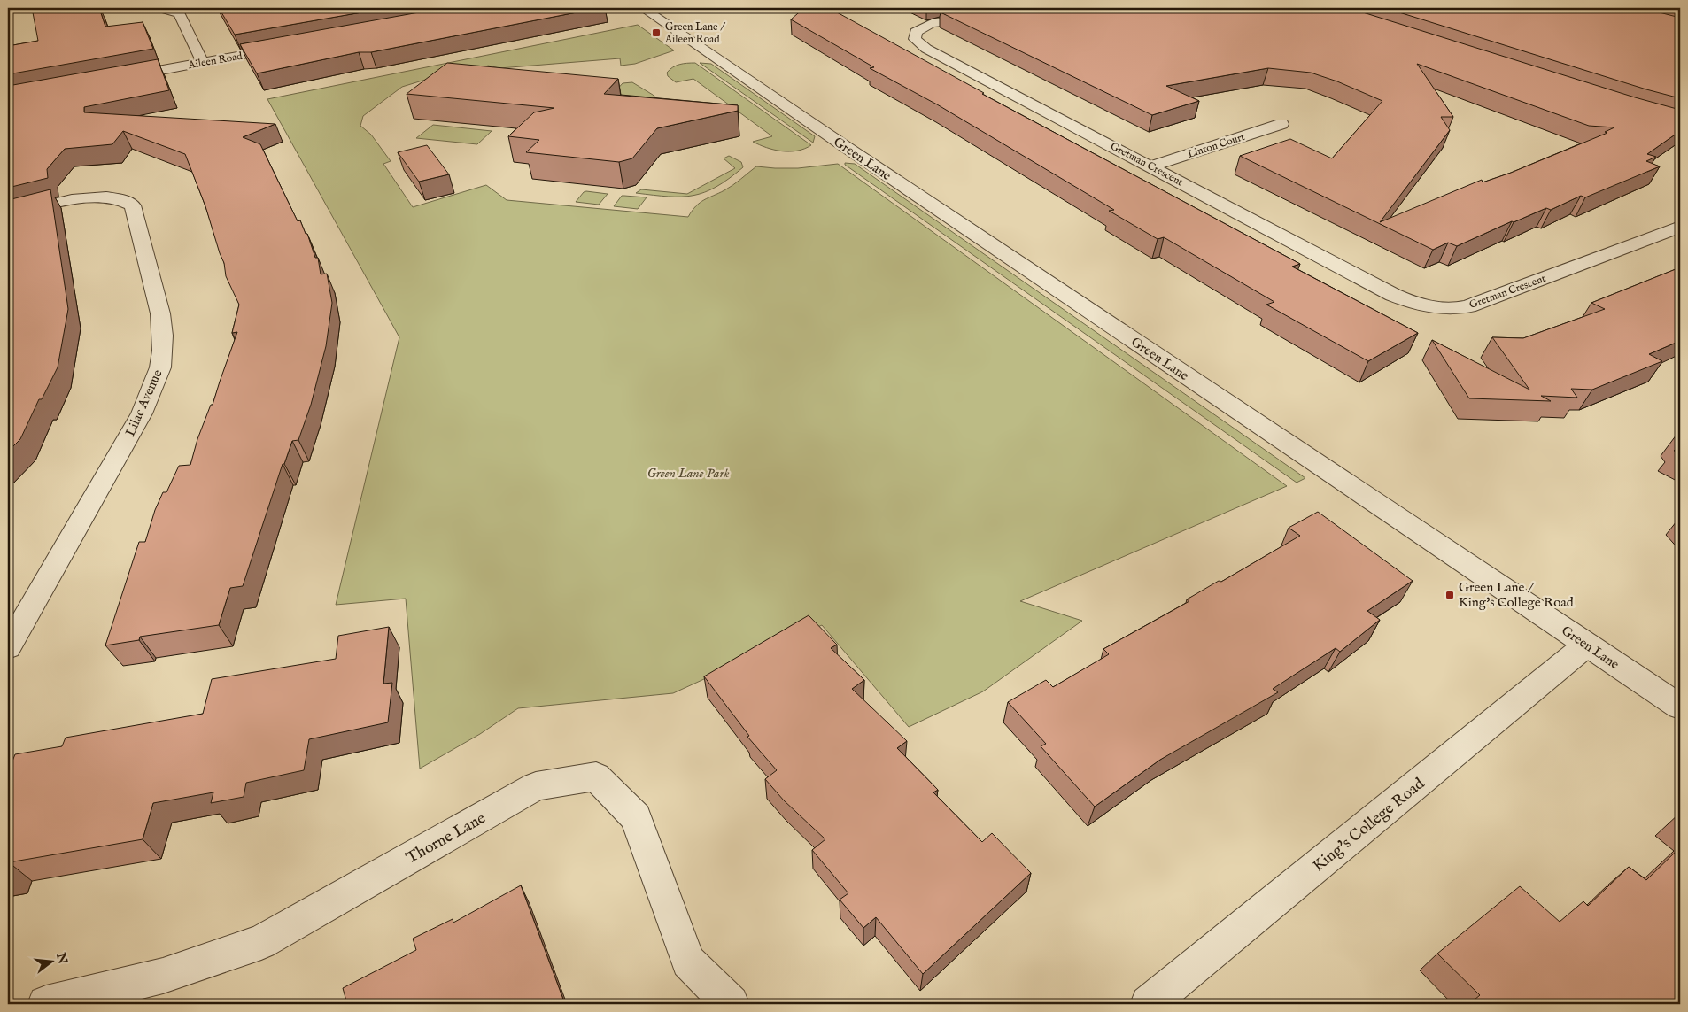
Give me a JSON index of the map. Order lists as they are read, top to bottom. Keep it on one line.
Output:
{"streets":{"street":["Aileen Road","Linton Court","Green Lane","Gretman Crescent","Lilac Avenue","King's College Road","Thorne Lane"]},"crossings":[["Linton Court","Gretman Crescent"],["Green Lane","King's College Road"]],"parks":["Green Lane Park"],"places":{"transit":["Green Lane / Aileen Road","Green Lane / King's College Road"]},"north":"right"}
